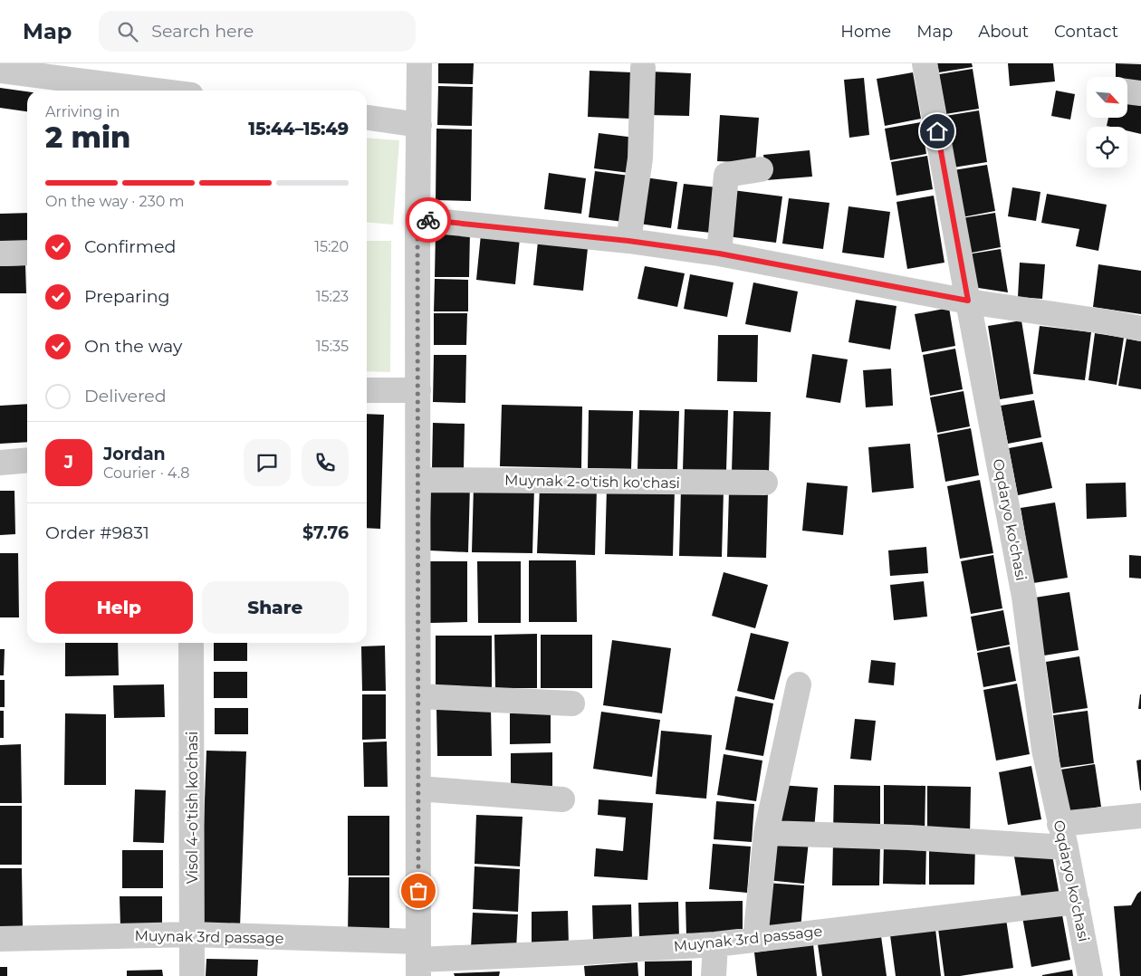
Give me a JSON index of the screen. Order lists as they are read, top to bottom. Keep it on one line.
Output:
{"streets":{"street":["Muynak 2-o'tish ko'chasi","Oqdaryo ko'chasi","Visol 4-o'tish ko'chasi","Muynak 3rd passage"]},"crossings":[["Oqdaryo ko'chasi","Muynak 3rd passage"],["Visol 4-o'tish ko'chasi","Muynak 3rd passage"]],"north":"bottom right","page":{"header":"Map","search":"Search here","nav":["Home","Map","About","Contact"],"heading":["2 min","Arriving in","15:44–15:49"],"panel":["Jordan","Courier · 4.8","Order #9831","$7.76"],"bar":"On the way · 230 m","list":[["Confirmed","15:20"],["Preparing","15:23"],["On the way","15:35"],"Delivered"],"round":"J","buttons":["Help","Share"]}}
